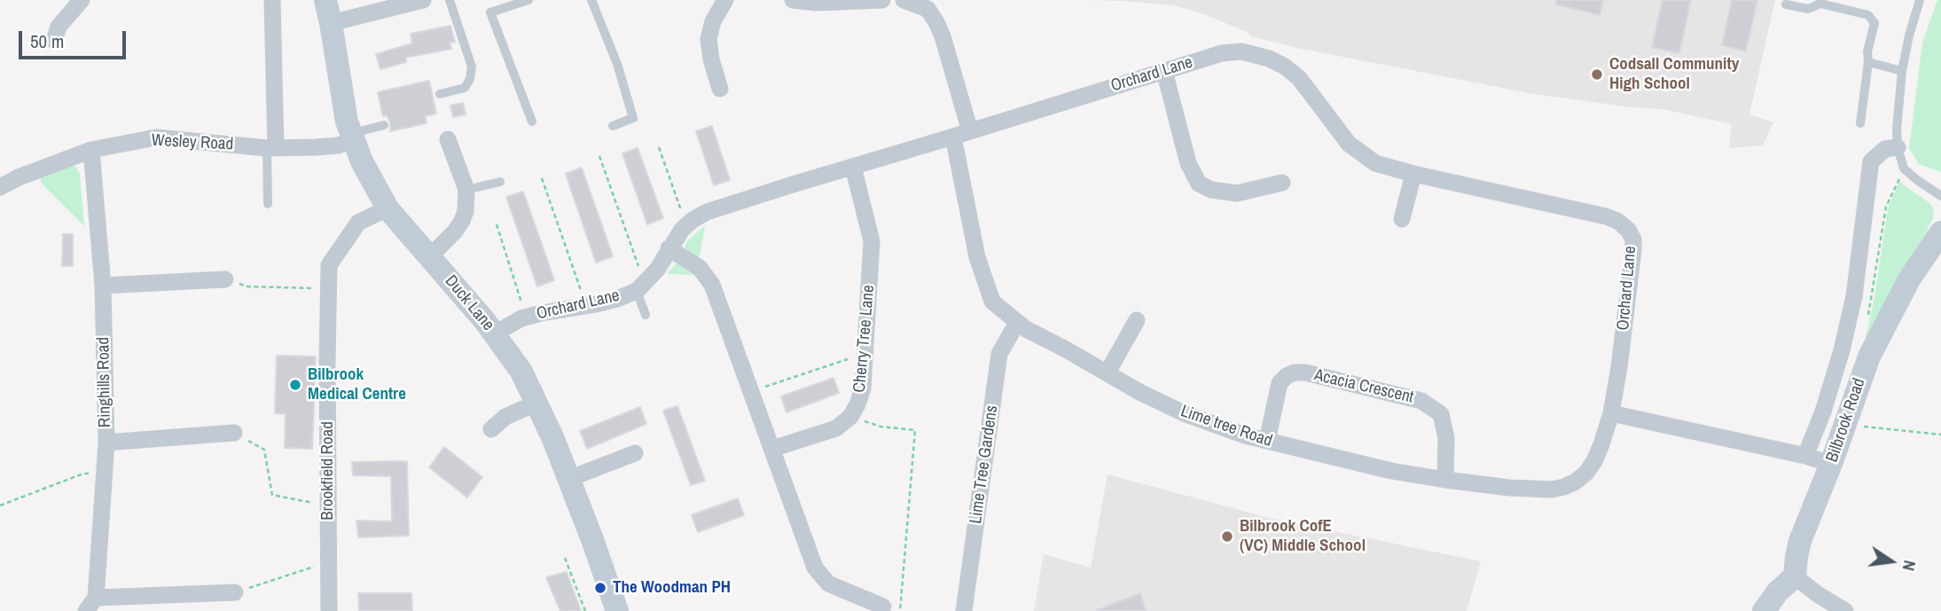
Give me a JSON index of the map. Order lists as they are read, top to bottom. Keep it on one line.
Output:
{"streets":{"street":["Orchard Lane","Wesley Road","Duck Lane","Cherry Tree Lane","Ringhills Road","Acacia Crescent","Bilbrook Road","Lime tree Road","Lime Tree Gardens","Brookfield Road"]},"crossings":[["Orchard Lane","Duck Lane"],["Orchard Lane","Cherry Tree Lane"],["Orchard Lane","Lime tree Road"],["Wesley Road","Duck Lane"],["Wesley Road","Ringhills Road"],["Duck Lane","Brookfield Road"],["Acacia Crescent","Lime tree Road"],["Lime tree Road","Lime Tree Gardens"]],"places":["Codsall Community High School","Bilbrook Medical Centre","Bilbrook CofE (VC) Middle School","The Woodman PH"],"scale_bar":"50 m","north":"right"}
